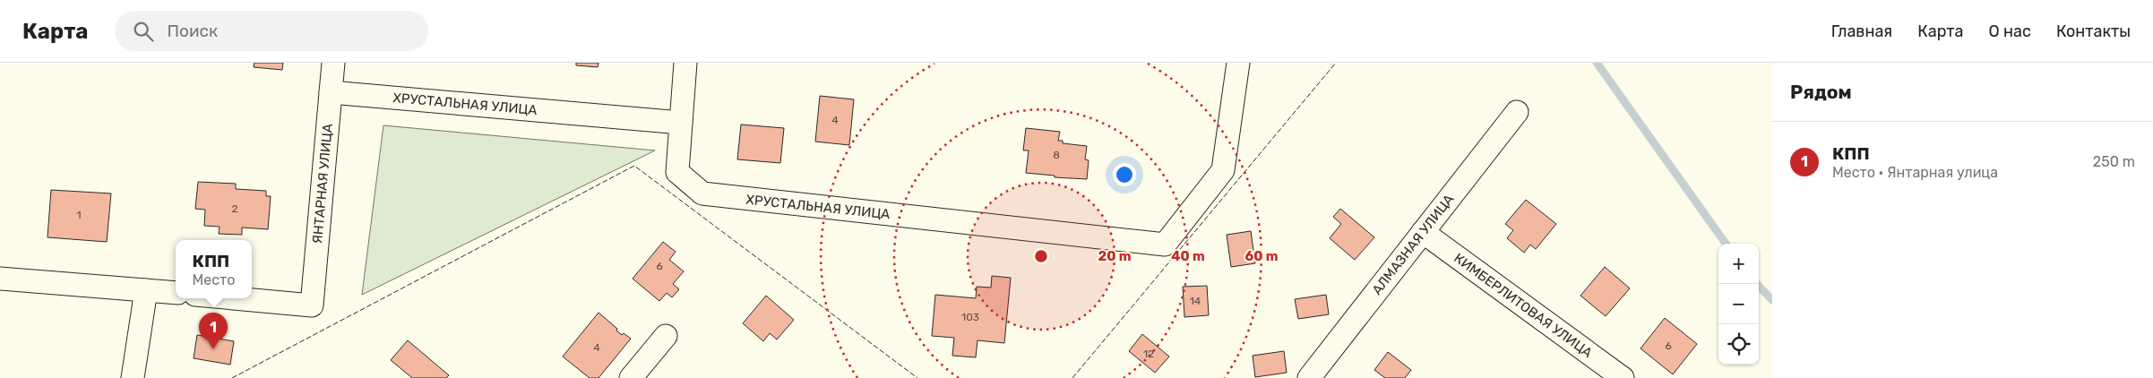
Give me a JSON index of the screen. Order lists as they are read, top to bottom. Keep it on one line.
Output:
{"streets":{"street":["ХРУСТАЛЬНАЯ УЛИЦА","ЯНТАРНАЯ УЛИЦА","АЛМАЗНАЯ УЛИЦА","КИМБЕРЛИТОВАЯ УЛИЦА"]},"crossings":[["ХРУСТАЛЬНАЯ УЛИЦА","ЯНТАРНАЯ УЛИЦА"],["АЛМАЗНАЯ УЛИЦА","КИМБЕРЛИТОВАЯ УЛИЦА"]],"house_numbers":["4","8","2","1","6","14","103","6","4","12"],"page":{"header":"Карта","search":"Поиск","nav":["Главная","Карта","О нас","Контакты"],"heading":"Рядом","list":[{"mark":"1","name":"КПП","note":"Место · Янтарная улица","value":"250 m"}],"popup":["КПП","Место"],"map_buttons":["+","−"],"pins":"1"},"rings":["20 m","40 m","60 m"]}
